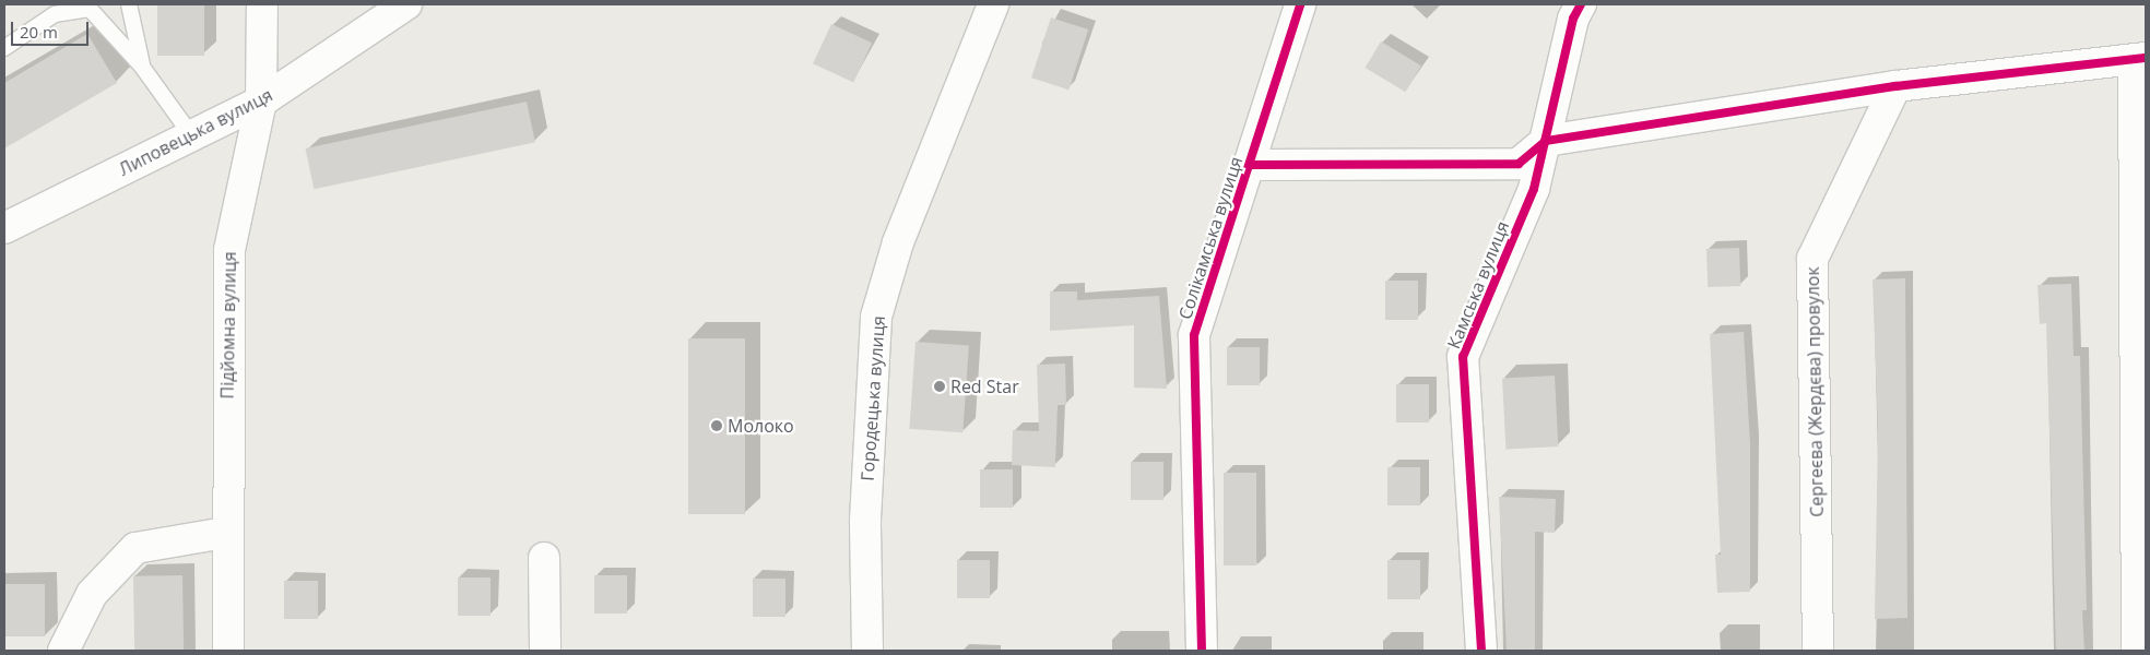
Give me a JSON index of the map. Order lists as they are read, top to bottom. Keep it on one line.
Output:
{"streets":{"street":["Липовецька вулиця","Солікамська вулиця","Камська вулиця","Підйомна вулиця","Сергеєва (Жердєва) провулок","Городецька вулиця"]},"crossings":[["Липовецька вулиця","Підйомна вулиця"]],"places":["Red Star","Молоко"],"scale_bar":"20 m"}
